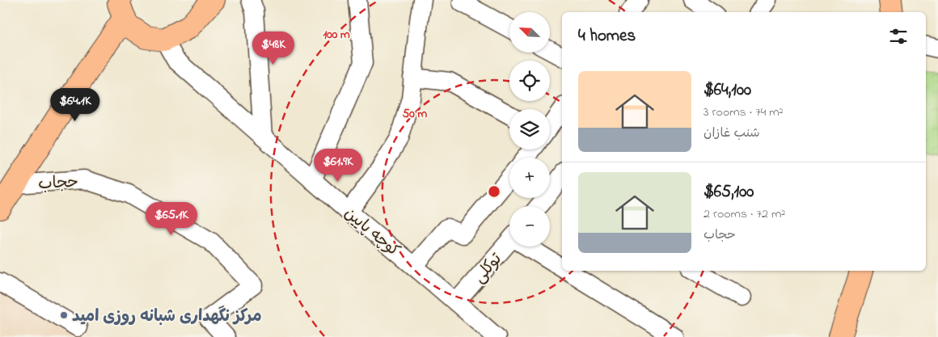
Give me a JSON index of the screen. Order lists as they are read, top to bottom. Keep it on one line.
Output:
{"streets":{"street":["حجاب","کوچه پایین","توکلی"]},"crossings":[["کوچه پایین","توکلی"]],"places":["مرکز نگهداری شبانه روزی امید"],"north":"top left","page":{"map_buttons":["+","−"],"heading":"4 homes","price":["$48K","$64.1K","$61.9K","$65.1K"],"list":[{"name":"$64,100","note":"3 rooms · 74 m² · شنب غازان"},{"name":"$65,100","note":"2 rooms · 72 m² · حجاب"}]},"rings":["100 m","50 m"]}
